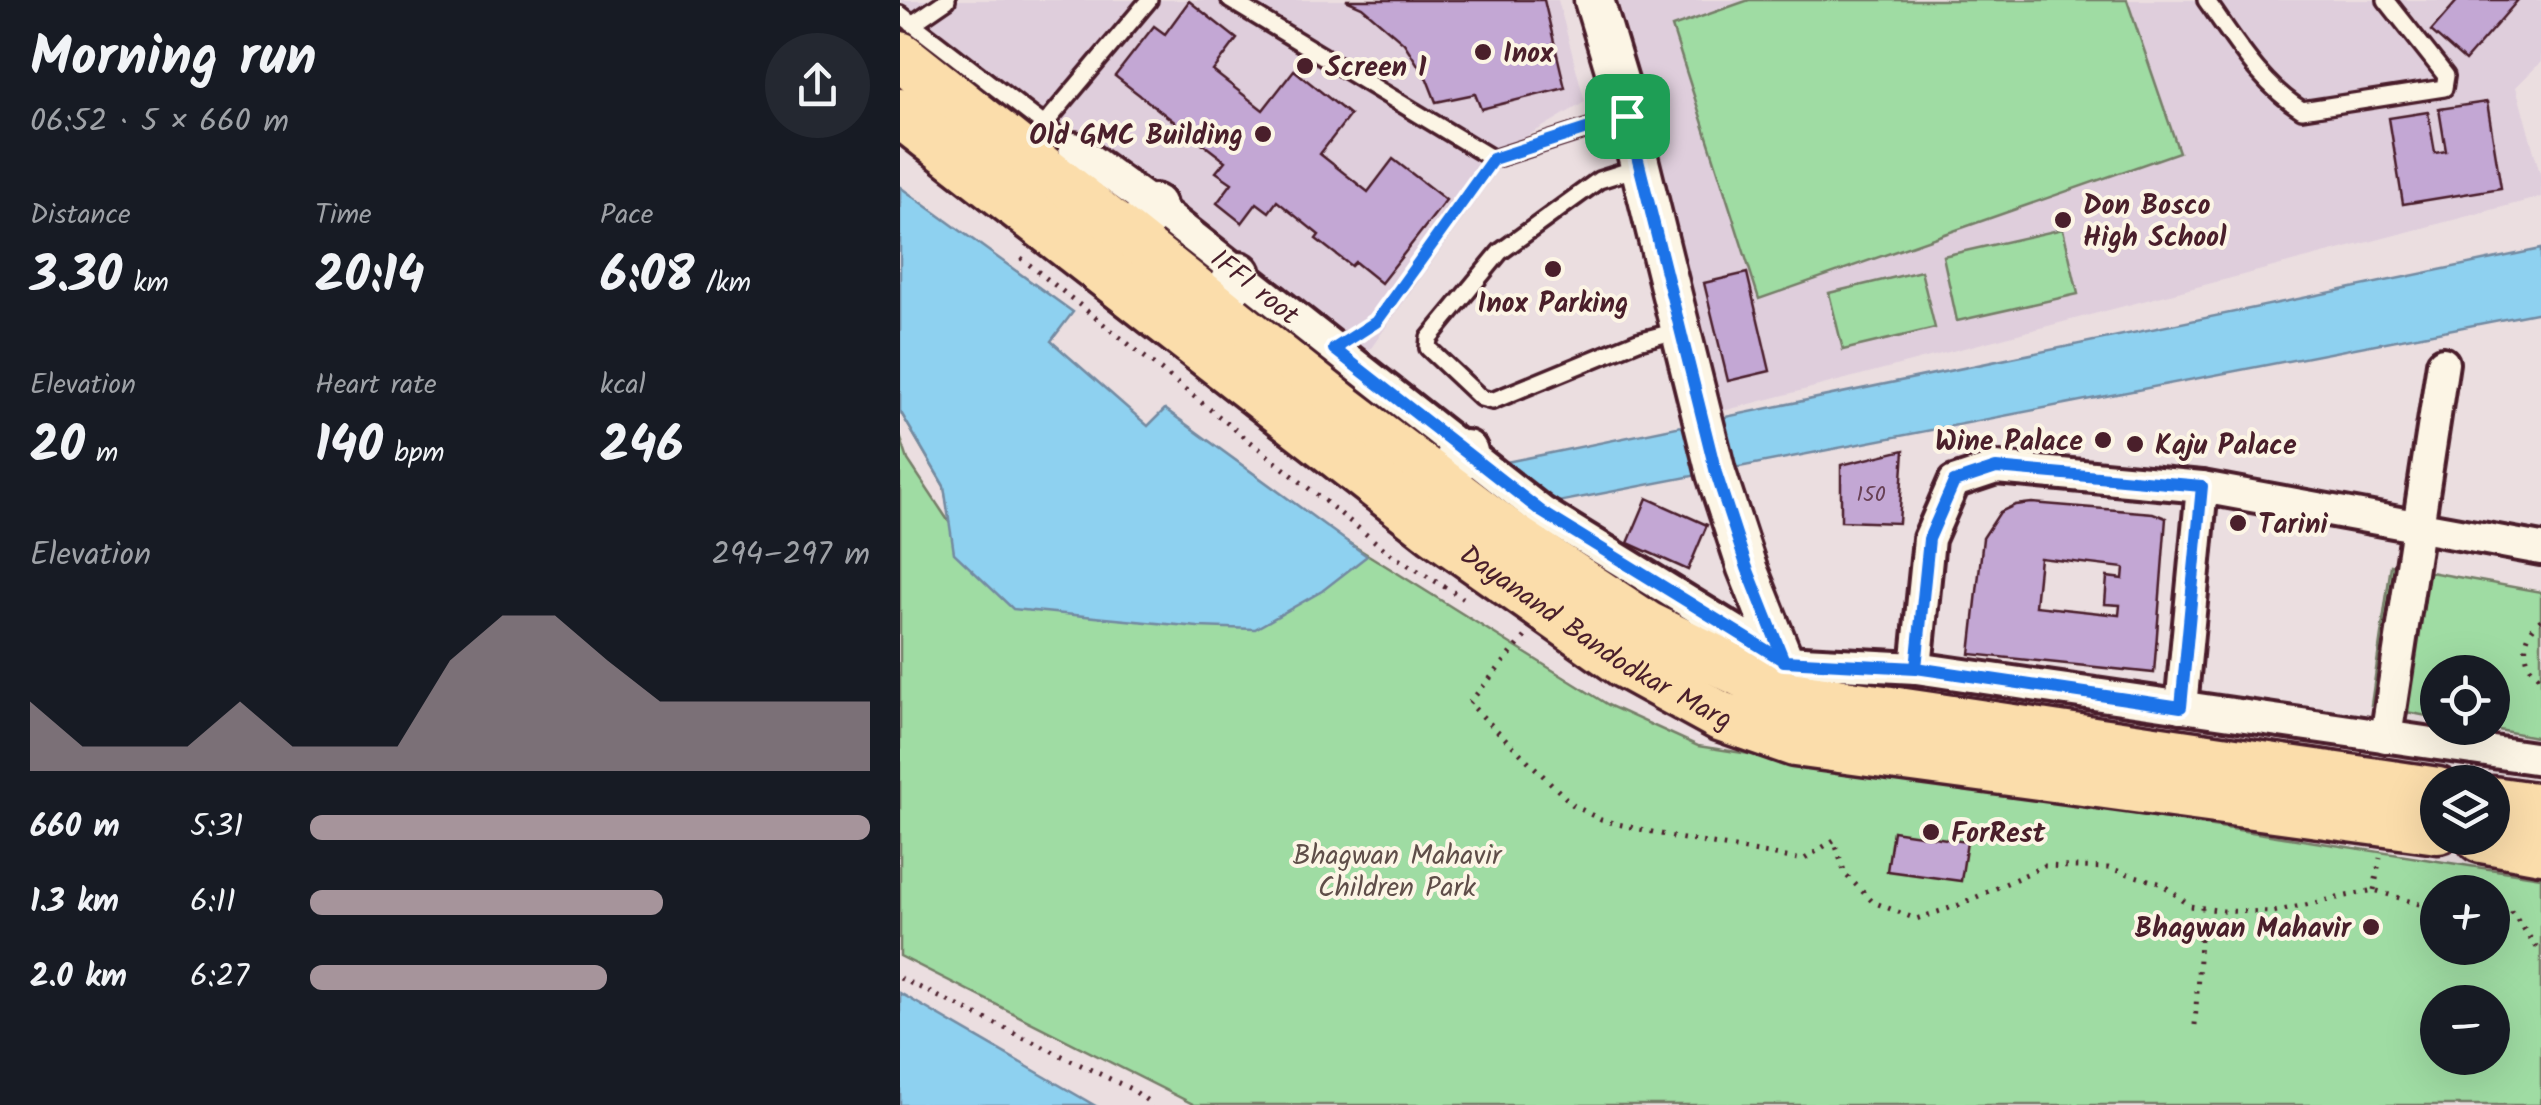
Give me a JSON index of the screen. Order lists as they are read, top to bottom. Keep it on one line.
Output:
{"streets":{"main road":["Dayanand Bandodkar Marg"],"street":["IFFI root"]},"crossings":[["IFFI root","Dayanand Bandodkar Marg"]],"parks":["Bhagwan Mahavir Children Park"],"places":["Inox","Screen 1","Old GMC Building","Don Bosco High School","Inox Parking","Wine Palace","Kaju Palace","Tarini","ForRest","Bhagwan Mahavir"],"house_numbers":["150"],"page":{"heading":["Morning run","06:52 · 5 × 660 m"],"stats":[["Distance","3.30 km"],["Time","20:14"],["Pace","6:08 /km"],["Elevation","20 m"],["Heart rate","140 bpm"],["kcal","246"]],"chart":["Elevation","294–297 m"],"map_buttons":["+","−"],"list":[{"name":"660 m","note":"5:31"},{"name":"1.3 km","note":"6:11"},{"name":"2.0 km","note":"6:27"}]}}
